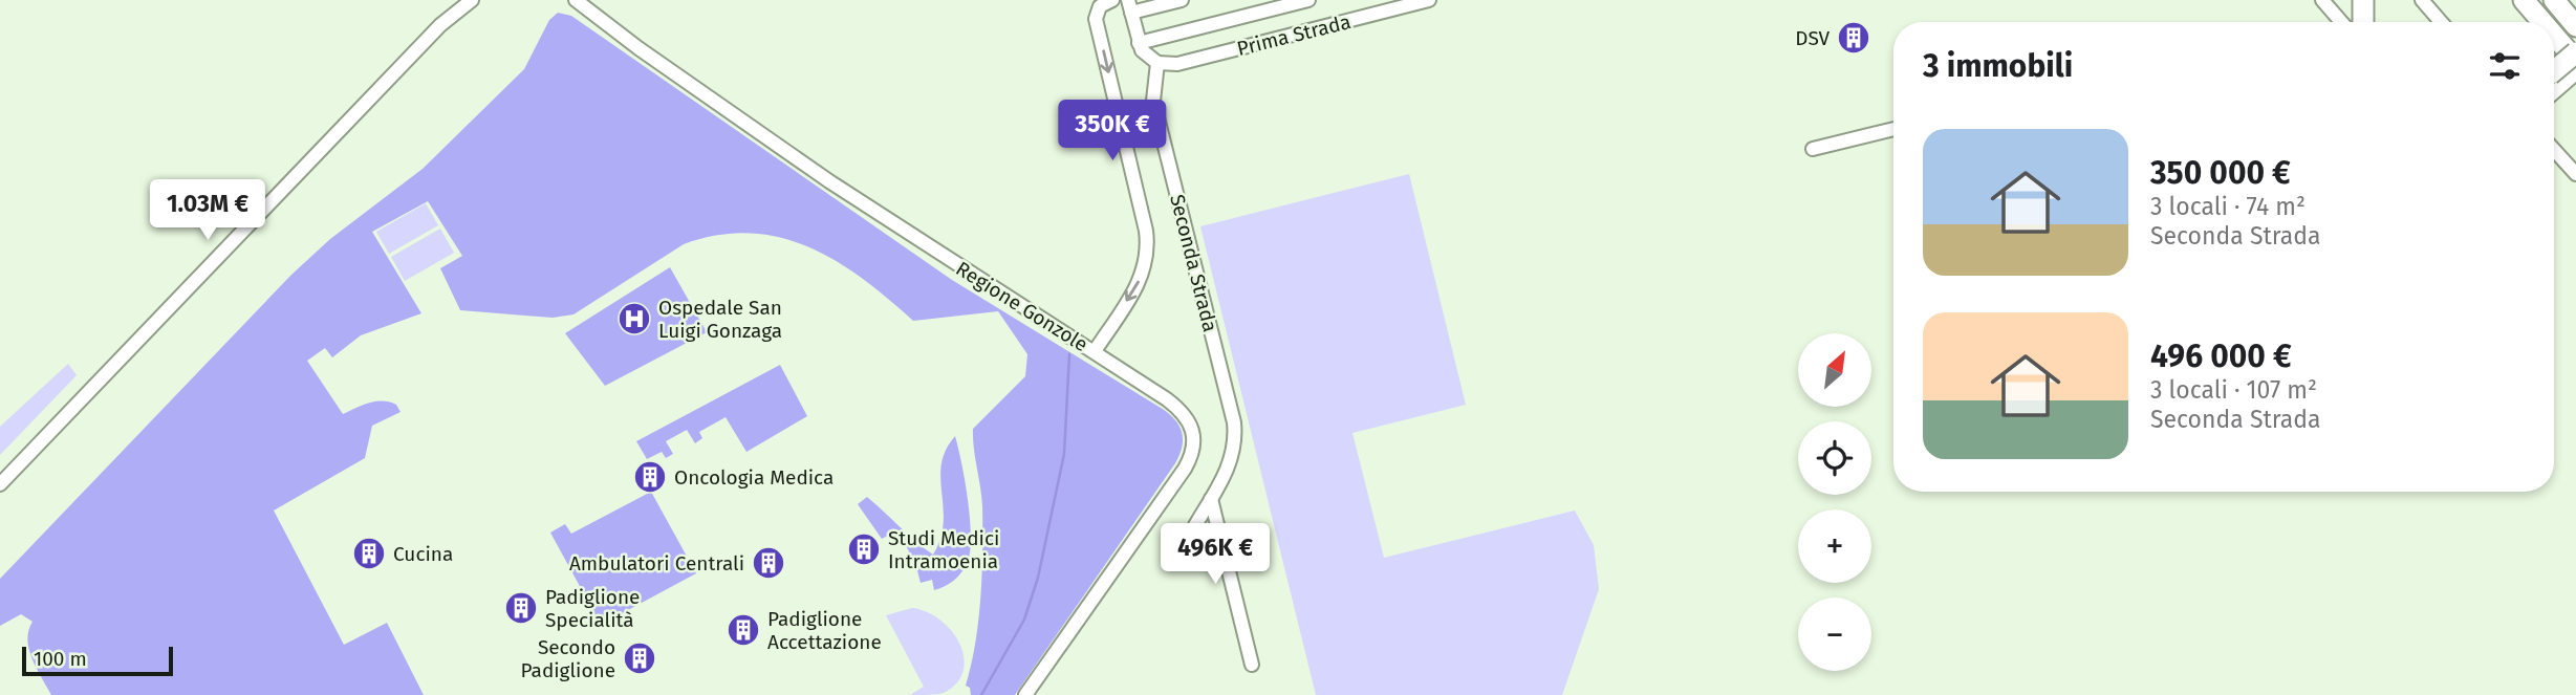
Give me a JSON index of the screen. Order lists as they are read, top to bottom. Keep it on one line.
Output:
{"streets":{"street":["Prima Strada","Seconda Strada","Regione Gonzole"]},"crossings":[["Prima Strada","Seconda Strada"]],"places":{"building":["DSV","Oncologia Medica","Studi Medici Intramoenia","Cucina","Ambulatori Centrali","Padiglione Specialità","Padiglione Accettazione","Secondo Padiglione"],"hospital":["Ospedale San Luigi Gonzaga"]},"scale_bar":"100 m","north":"top right","page":{"heading":"3 immobili","price":["350K €","1.03M €","496K €"],"list":[{"name":"350 000 €","note":"3 locali · 74 m² · Seconda Strada"},{"name":"496 000 €","note":"3 locali · 107 m² · Seconda Strada"}],"map_buttons":["+","−"],"scale":"100 m"}}
